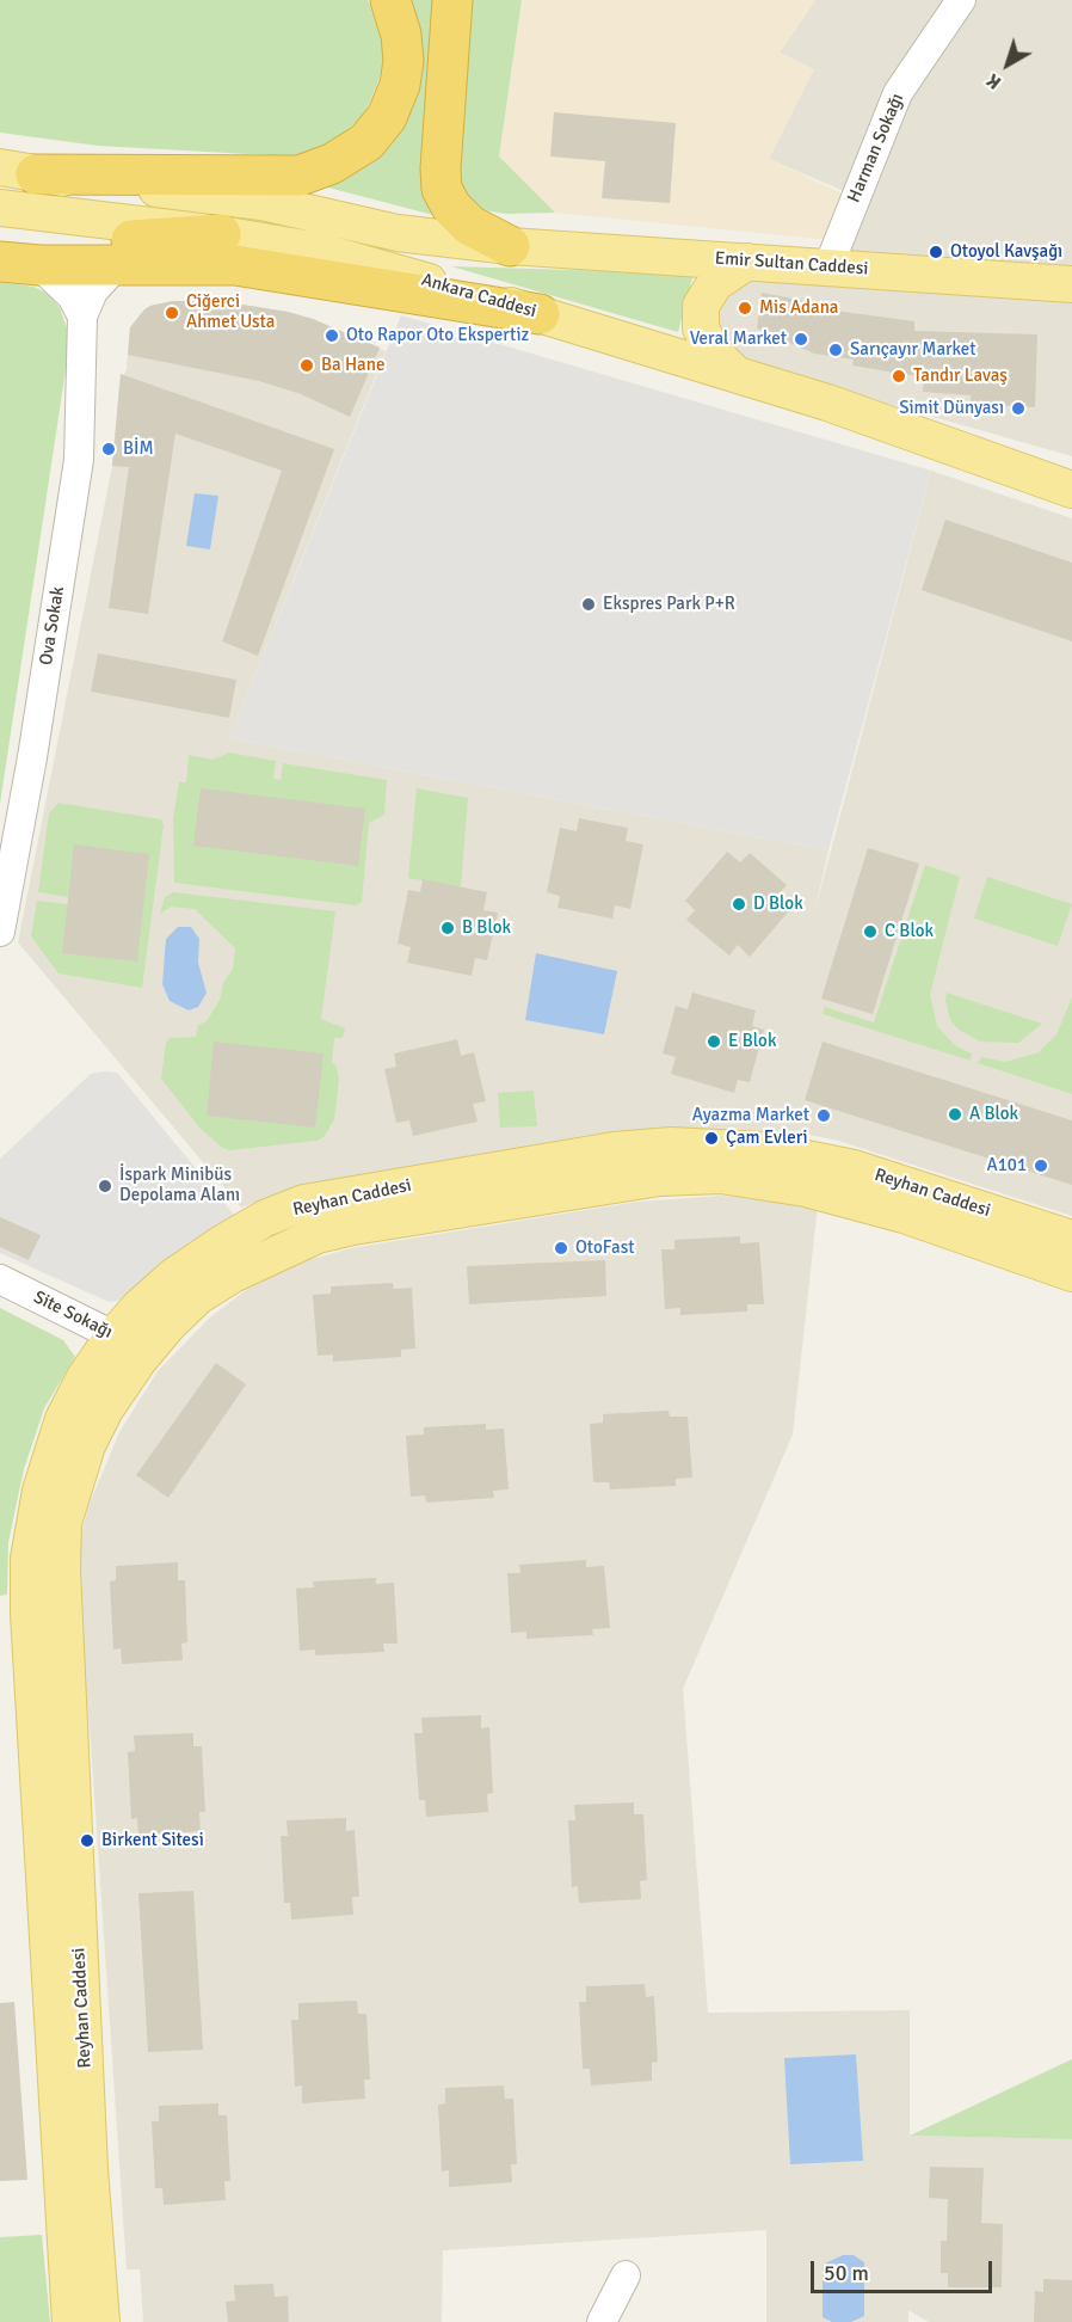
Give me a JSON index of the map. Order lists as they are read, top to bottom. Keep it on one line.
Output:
{"streets":{"main road":["Emir Sultan Caddesi","Ankara Caddesi","Reyhan Caddesi"],"street":["Harman Sokağı","Ova Sokak","Site Sokağı"]},"crossings":[["Harman Sokağı","Emir Sultan Caddesi"],["Emir Sultan Caddesi","Ankara Caddesi"],["Reyhan Caddesi","Site Sokağı"]],"places":["Otoyol Kavşağı","Mis Adana","Ciğerci Ahmet Usta","Oto Rapor Oto Ekspertiz","Veral Market","Sarıçayır Market","Ba Hane","Tandır Lavaş","Simit Dünyası","BİM","Ekspres Park P+R","D Blok","B Blok","C Blok","E Blok","A Blok","Ayazma Market","Çam Evleri","A101","İspark Minibüs Depolama Alanı","OtoFast","Birkent Sitesi"],"scale_bar":"50 m","north":"bottom left"}
